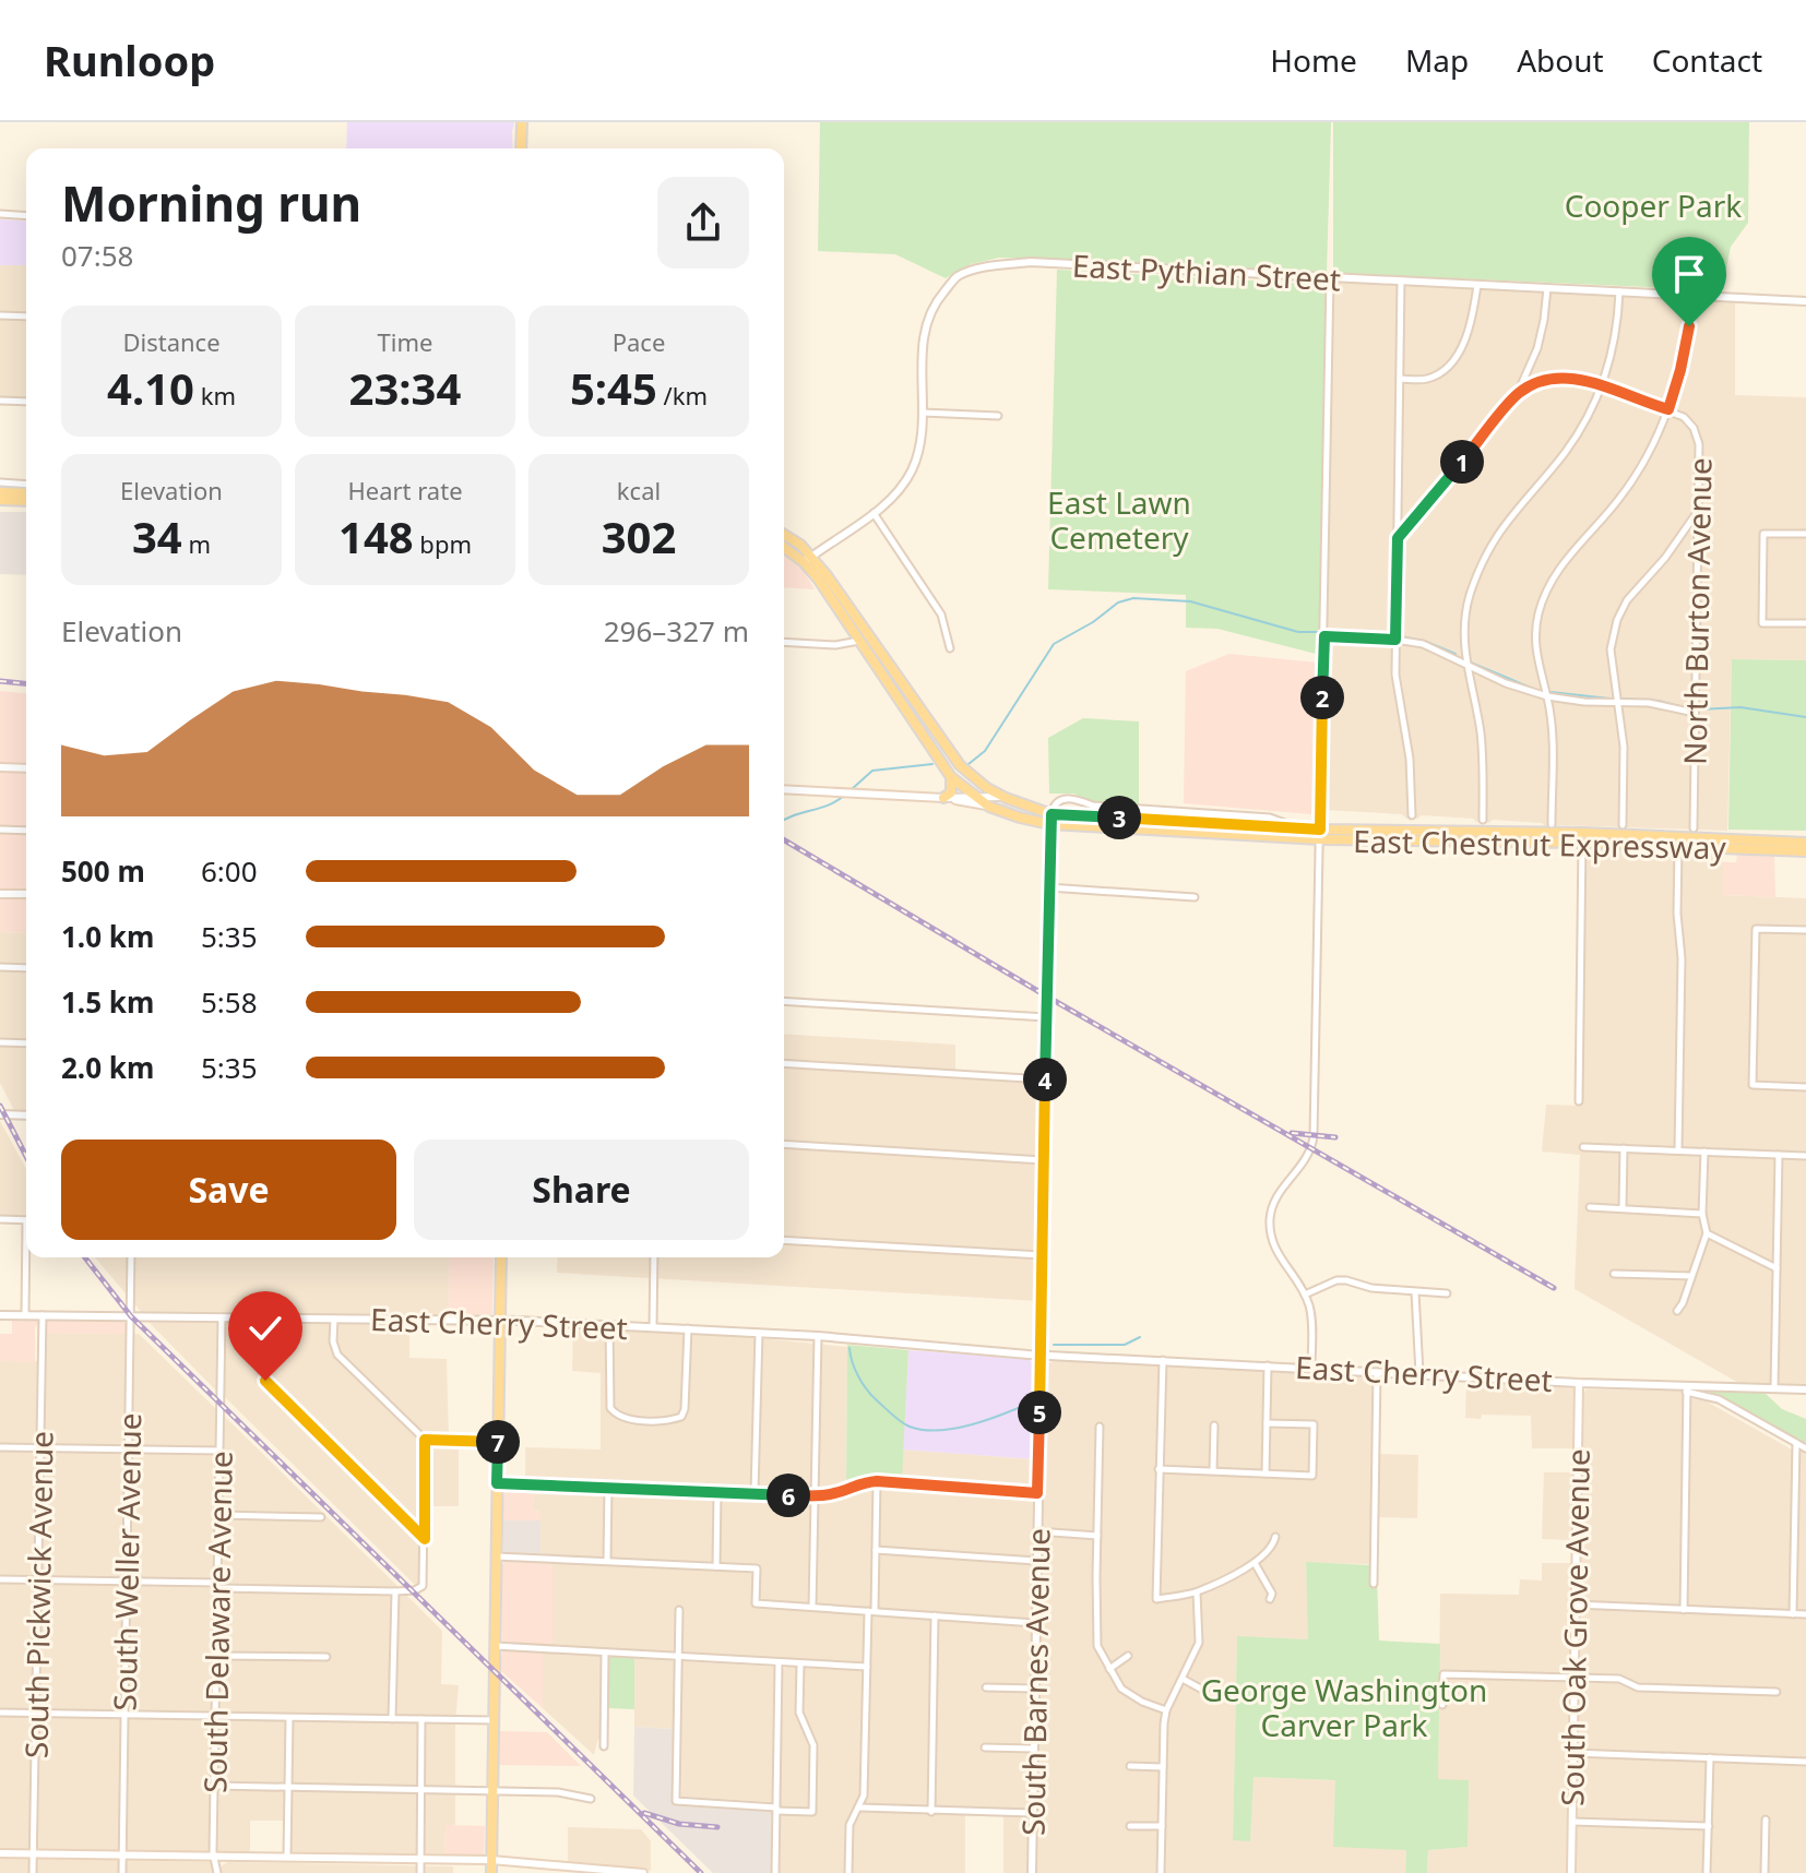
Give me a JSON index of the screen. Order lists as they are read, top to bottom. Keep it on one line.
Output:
{"streets":{"main road":["East Chestnut Expressway"],"street":["East Pythian Street","North Burton Avenue","East Cherry Street","South Weller Avenue","South Pickwick Avenue","South Delaware Avenue","South Oak Grove Avenue","South Barnes Avenue"]},"crossings":[["East Pythian Street","East Chestnut Expressway"],["East Chestnut Expressway","South Barnes Avenue"],["East Cherry Street","South Weller Avenue"],["East Cherry Street","South Pickwick Avenue"],["East Cherry Street","South Delaware Avenue"],["East Cherry Street","South Oak Grove Avenue"],["East Cherry Street","South Barnes Avenue"]],"parks":["Cooper Park","East Lawn Cemetery","George Washington Carver Park"],"page":{"header":"Runloop","nav":["Home","Map","About","Contact"],"heading":["Morning run","07:58"],"stats":[["Distance","4.10 km"],["Time","23:34"],["Pace","5:45 /km"],["Elevation","34 m"],["Heart rate","148 bpm"],["kcal","302"]],"pins":["1","2","3","4","5","7","6"],"chart":["Elevation","296–327 m"],"list":[{"name":"500 m","note":"6:00"},{"name":"1.0 km","note":"5:35"},{"name":"1.5 km","note":"5:58"},{"name":"2.0 km","note":"5:35"}],"buttons":["Save","Share"]}}
